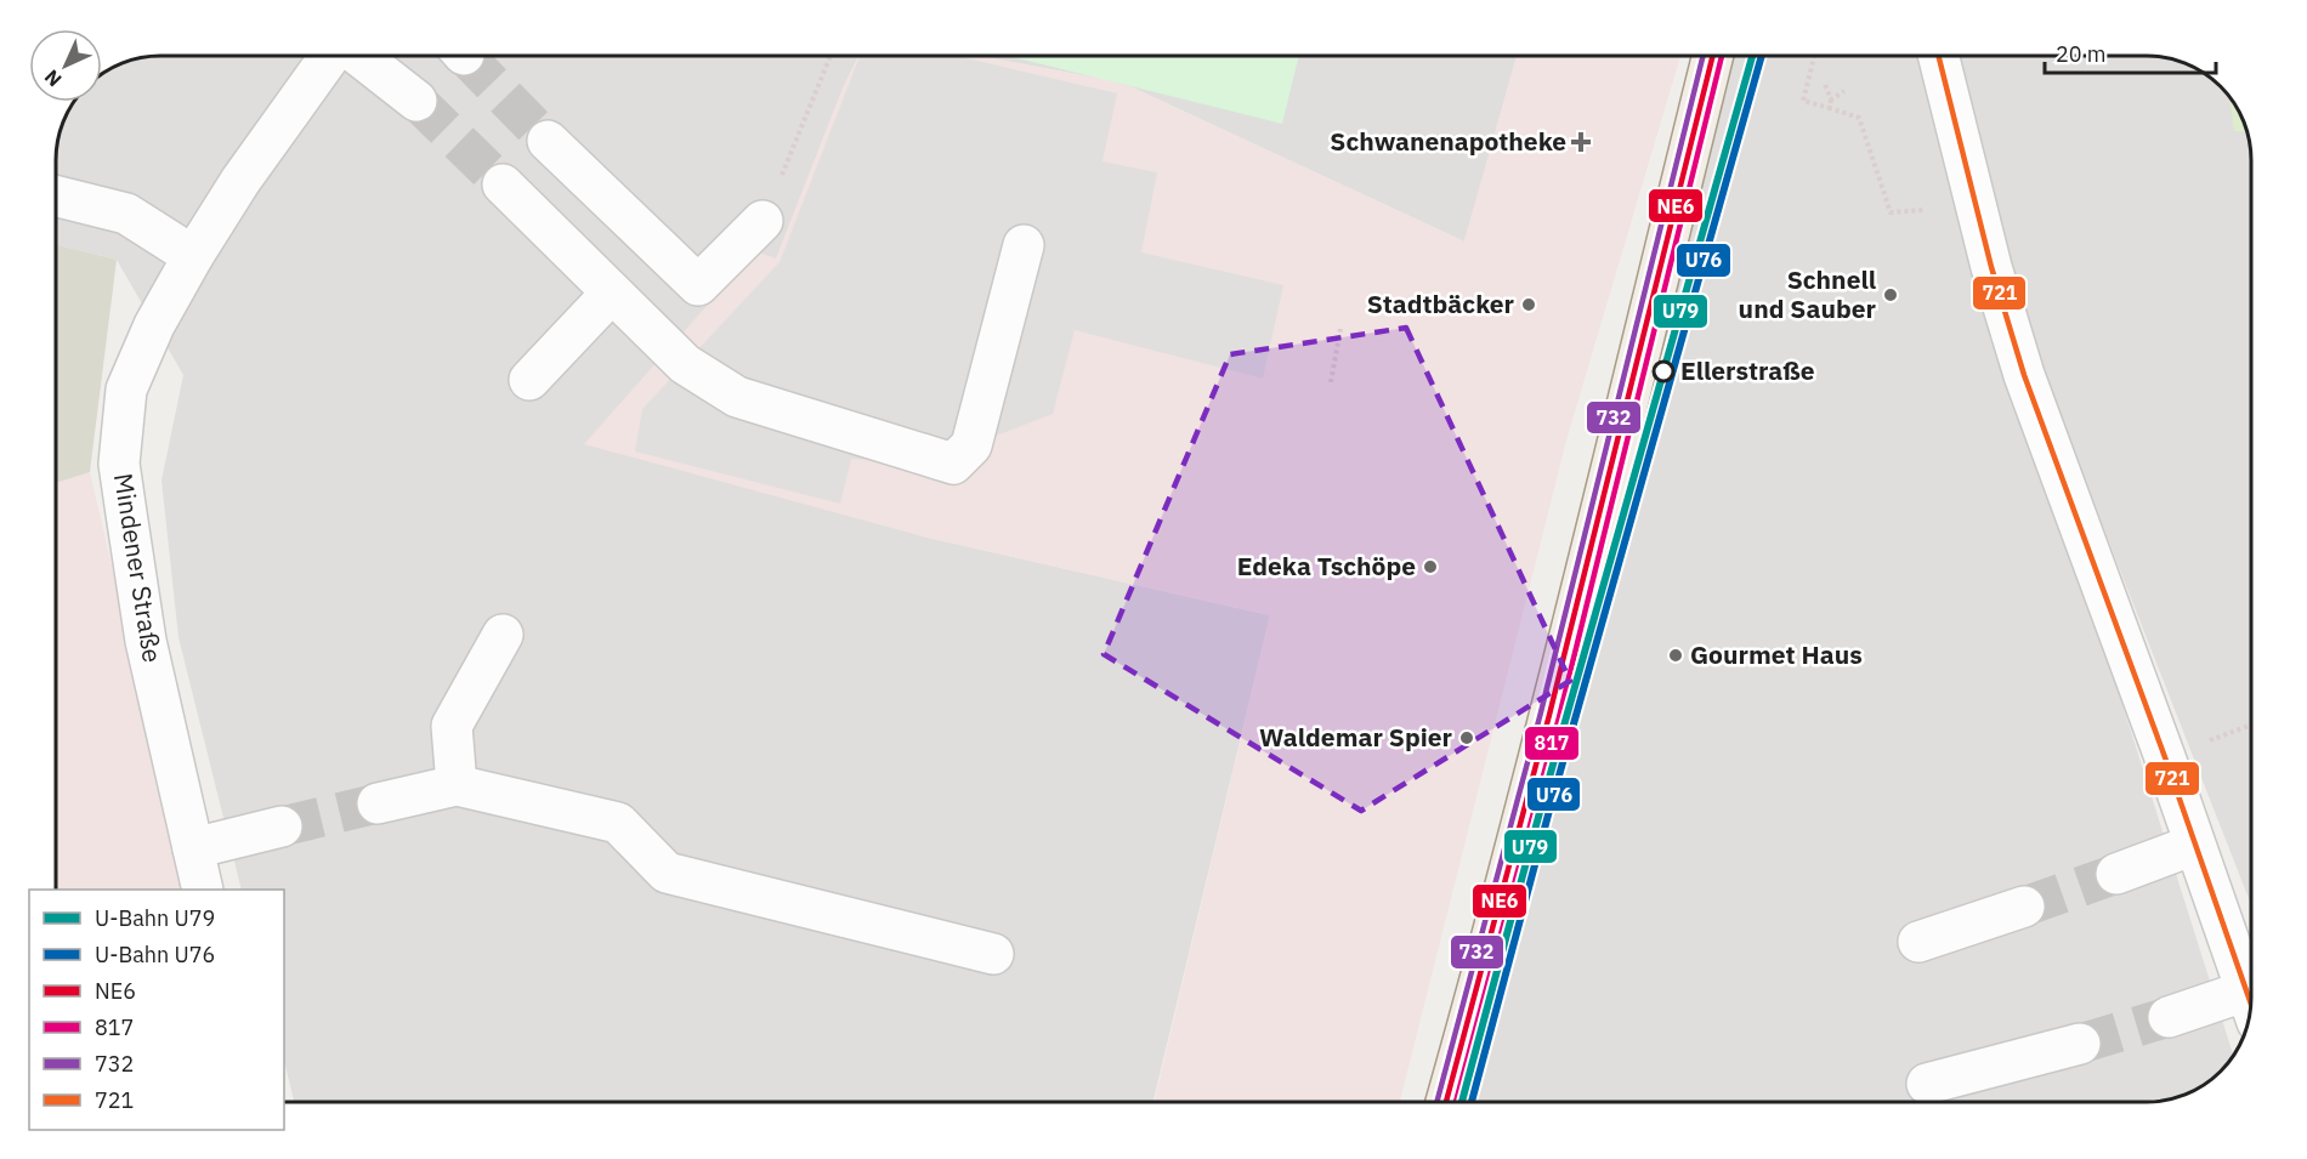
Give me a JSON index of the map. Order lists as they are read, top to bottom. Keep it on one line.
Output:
{"streets":{"street":["Mindener Straße"]},"places":{"health":["Schwanenapotheke"],"other":["Schnell und Sauber","Stadtbäcker","Ellerstraße","Edeka Tschöpe","Gourmet Haus","Waldemar Spier"]},"lines":["metro line U79","metro line U76","transit line NE6","transit line 817","transit line 732","transit line 721"],"legend":["U-Bahn U79","U-Bahn U76","NE6","817","732","721"],"scale_bar":"20 m","north":"bottom left"}
